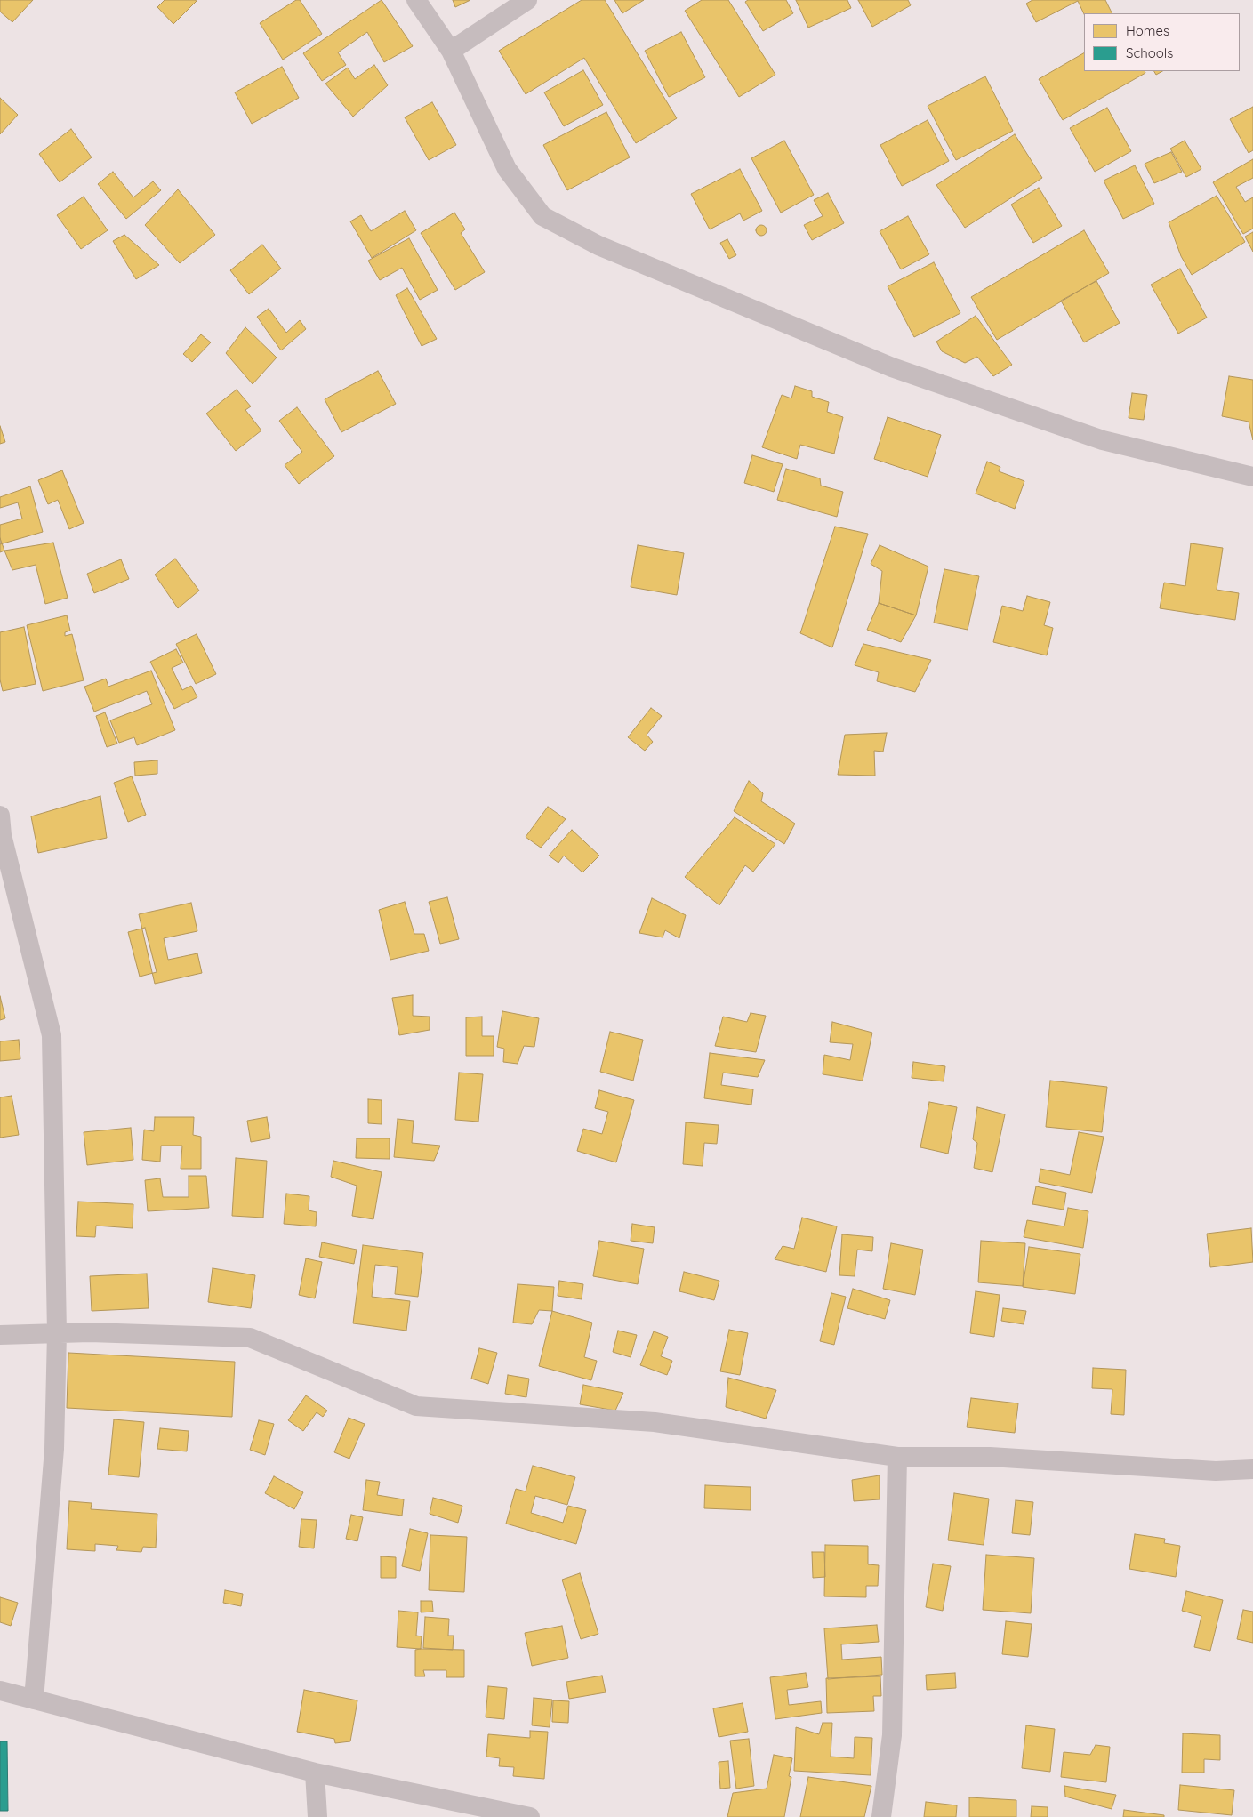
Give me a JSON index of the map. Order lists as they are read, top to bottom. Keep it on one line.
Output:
{"legend":["Homes","Schools"]}
